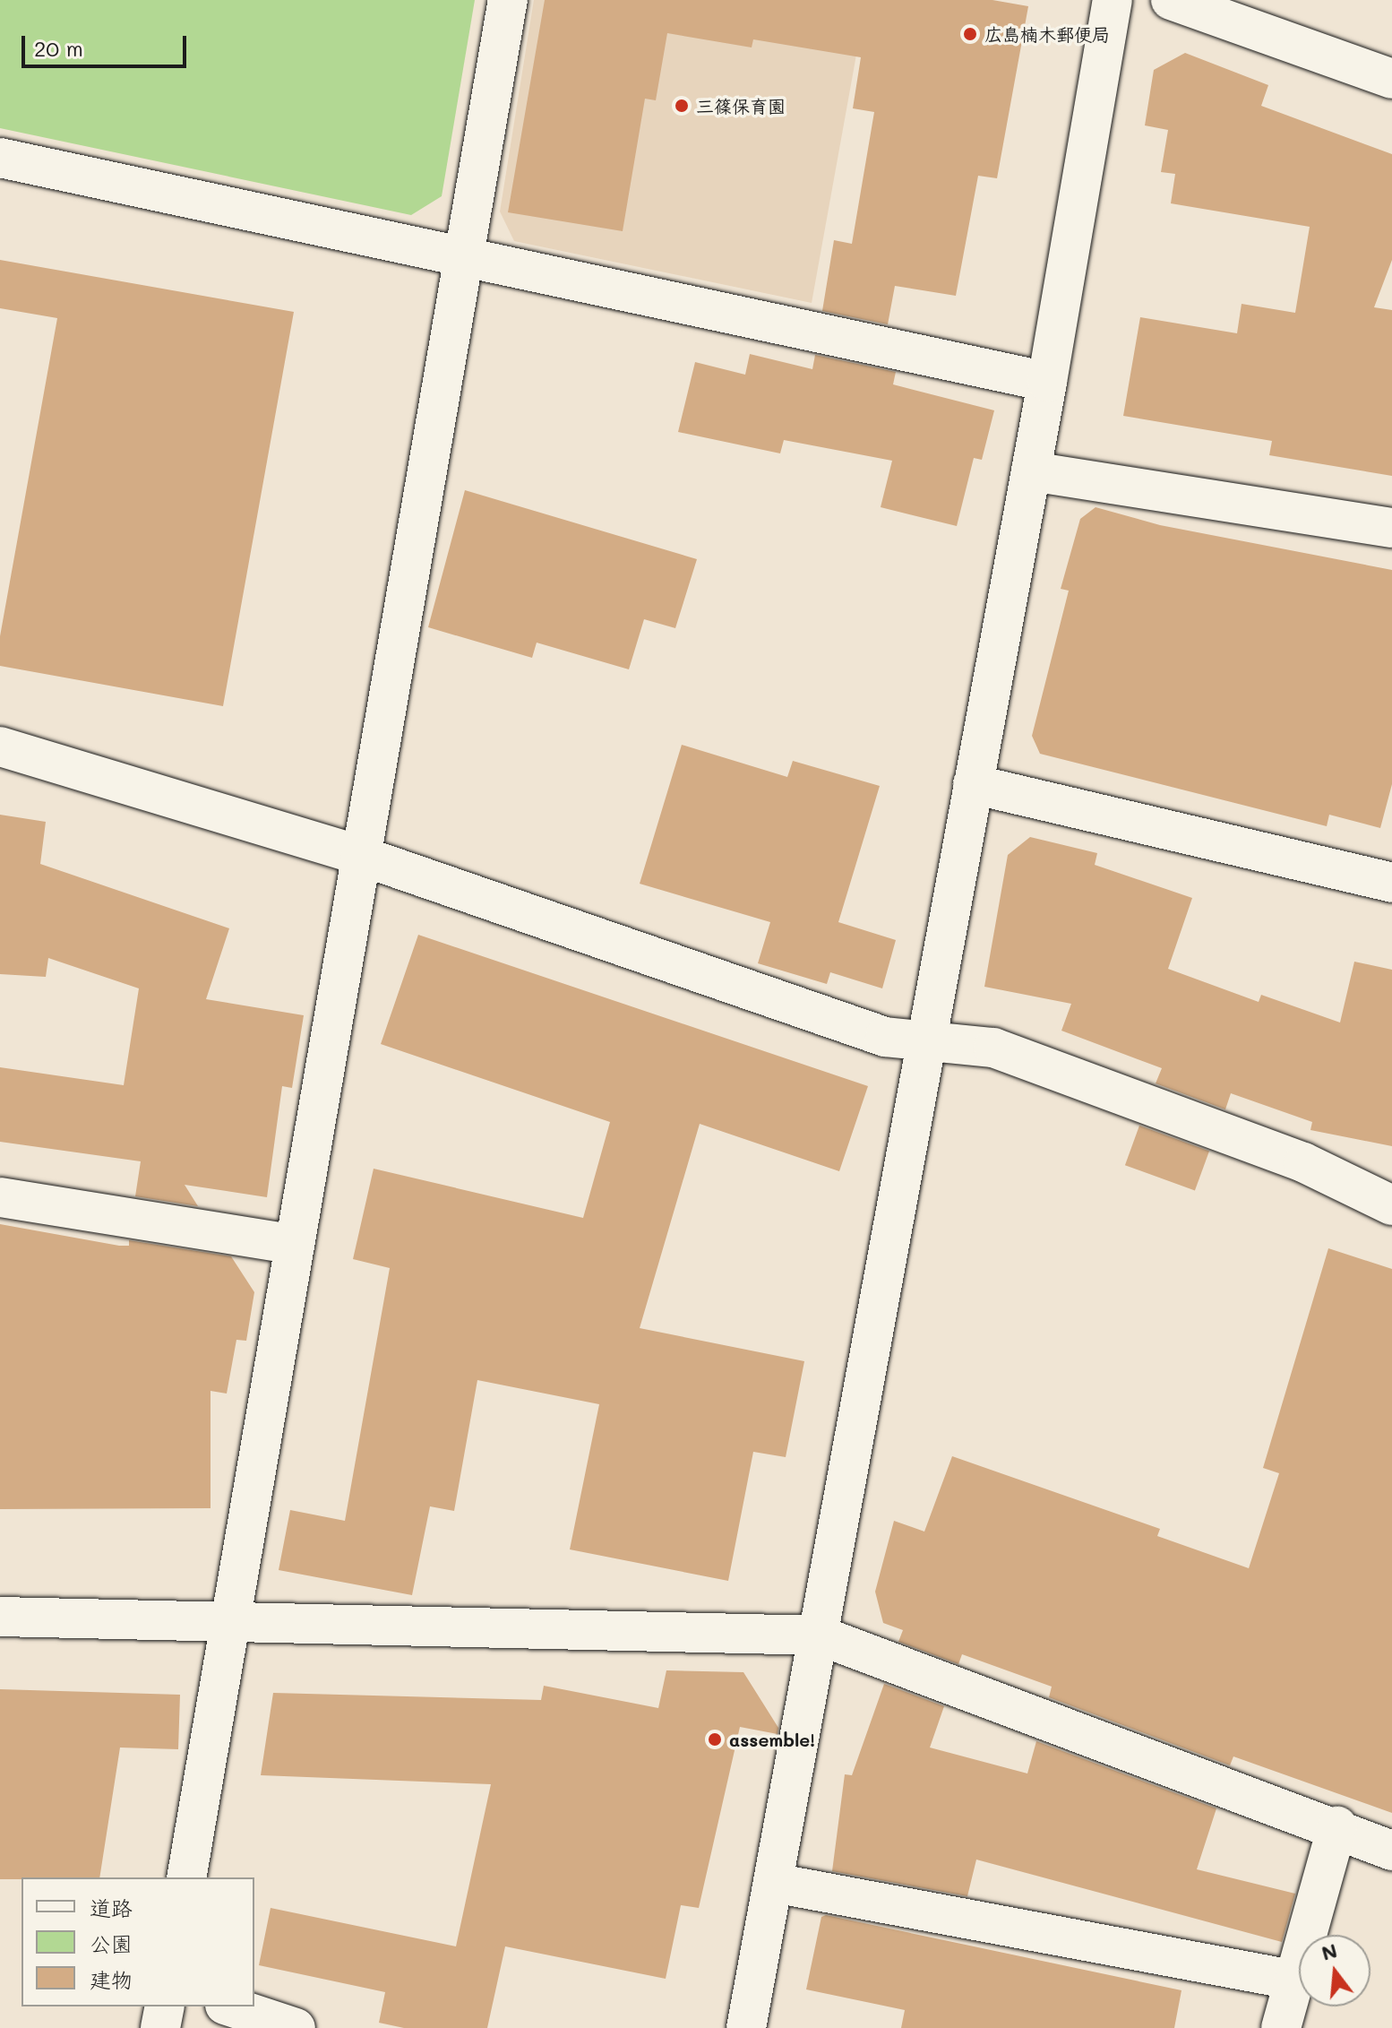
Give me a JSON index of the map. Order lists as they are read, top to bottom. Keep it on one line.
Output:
{"places":["広島楠木郵便局","三篠保育園","assemble!"],"legend":["道路","公園","建物"],"scale_bar":"20 m","north":"top"}
